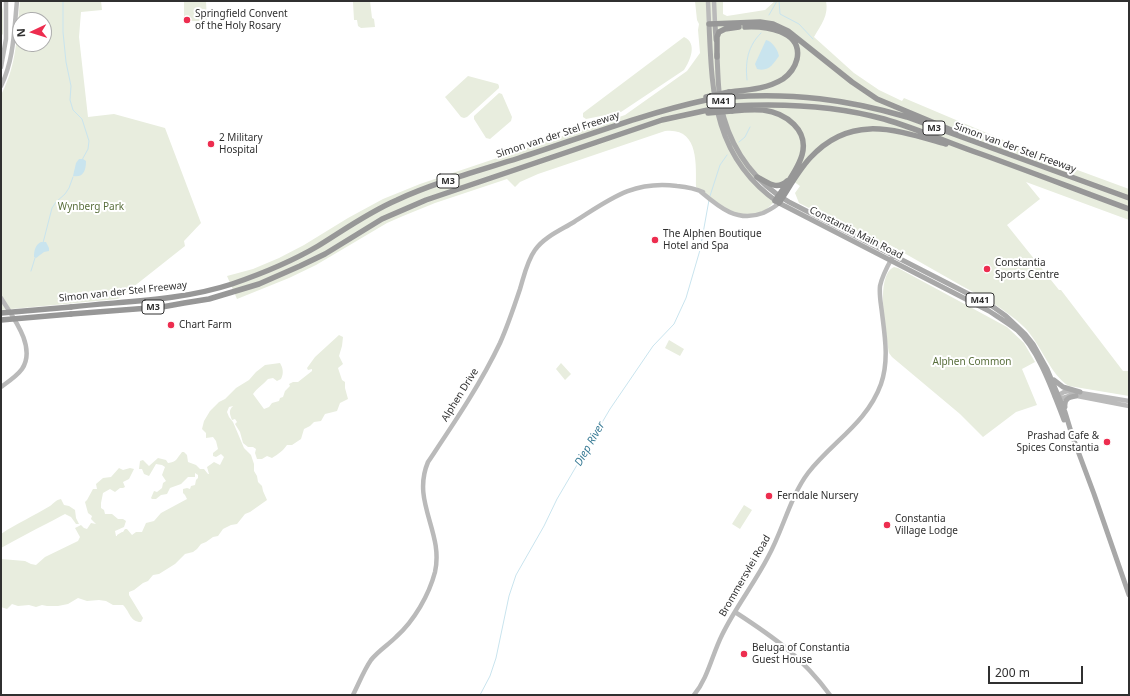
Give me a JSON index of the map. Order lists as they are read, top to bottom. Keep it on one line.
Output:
{"streets":{"highway":["M3","Simon van der Stel Freeway"],"main road":["M41","Constantia Main Road"],"street":["Alphen Drive","Brommersvlei Road"]},"crossings":[["Constantia Main Road","Alphen Drive"],["Constantia Main Road","Brommersvlei Road"]],"water":["Diep River"],"parks":["Wynberg Park","Alphen Common"],"places":["Springfield Convent of the Holy Rosary","2 Military Hospital","The Alphen Boutique Hotel and Spa","Constantia Sports Centre","Chart Farm","Prashad Cafe & Spices Constantia","Ferndale Nursery","Constantia Village Lodge","Beluga of Constantia Guest House"],"scale_bar":"200 m","north":"left"}
